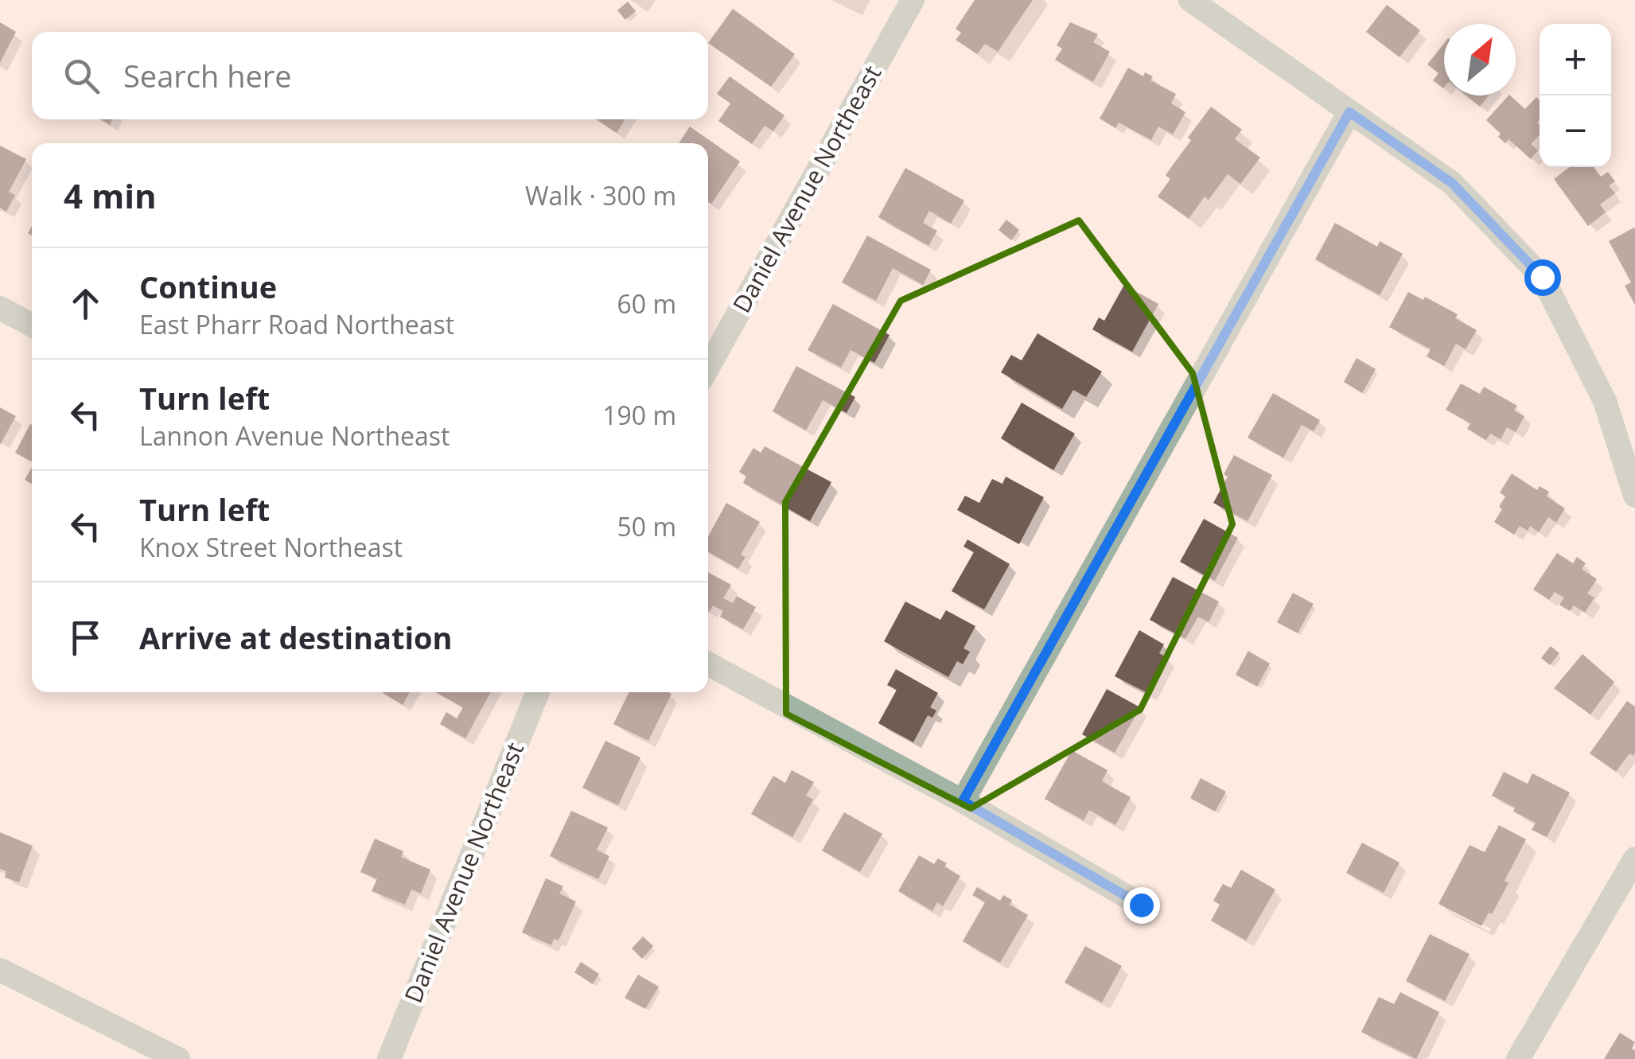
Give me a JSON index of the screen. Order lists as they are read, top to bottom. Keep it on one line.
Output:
{"streets":{"street":["Daniel Avenue Northeast"]},"north":"top right","page":{"map_buttons":["+","−"],"search":"Search here","heading":["4 min","Walk · 300 m"],"list":[["Continue","East Pharr Road Northeast","60 m"],["Turn left","Lannon Avenue Northeast","190 m"],["Turn left","Knox Street Northeast","50 m"],"Arrive at destination"]}}
